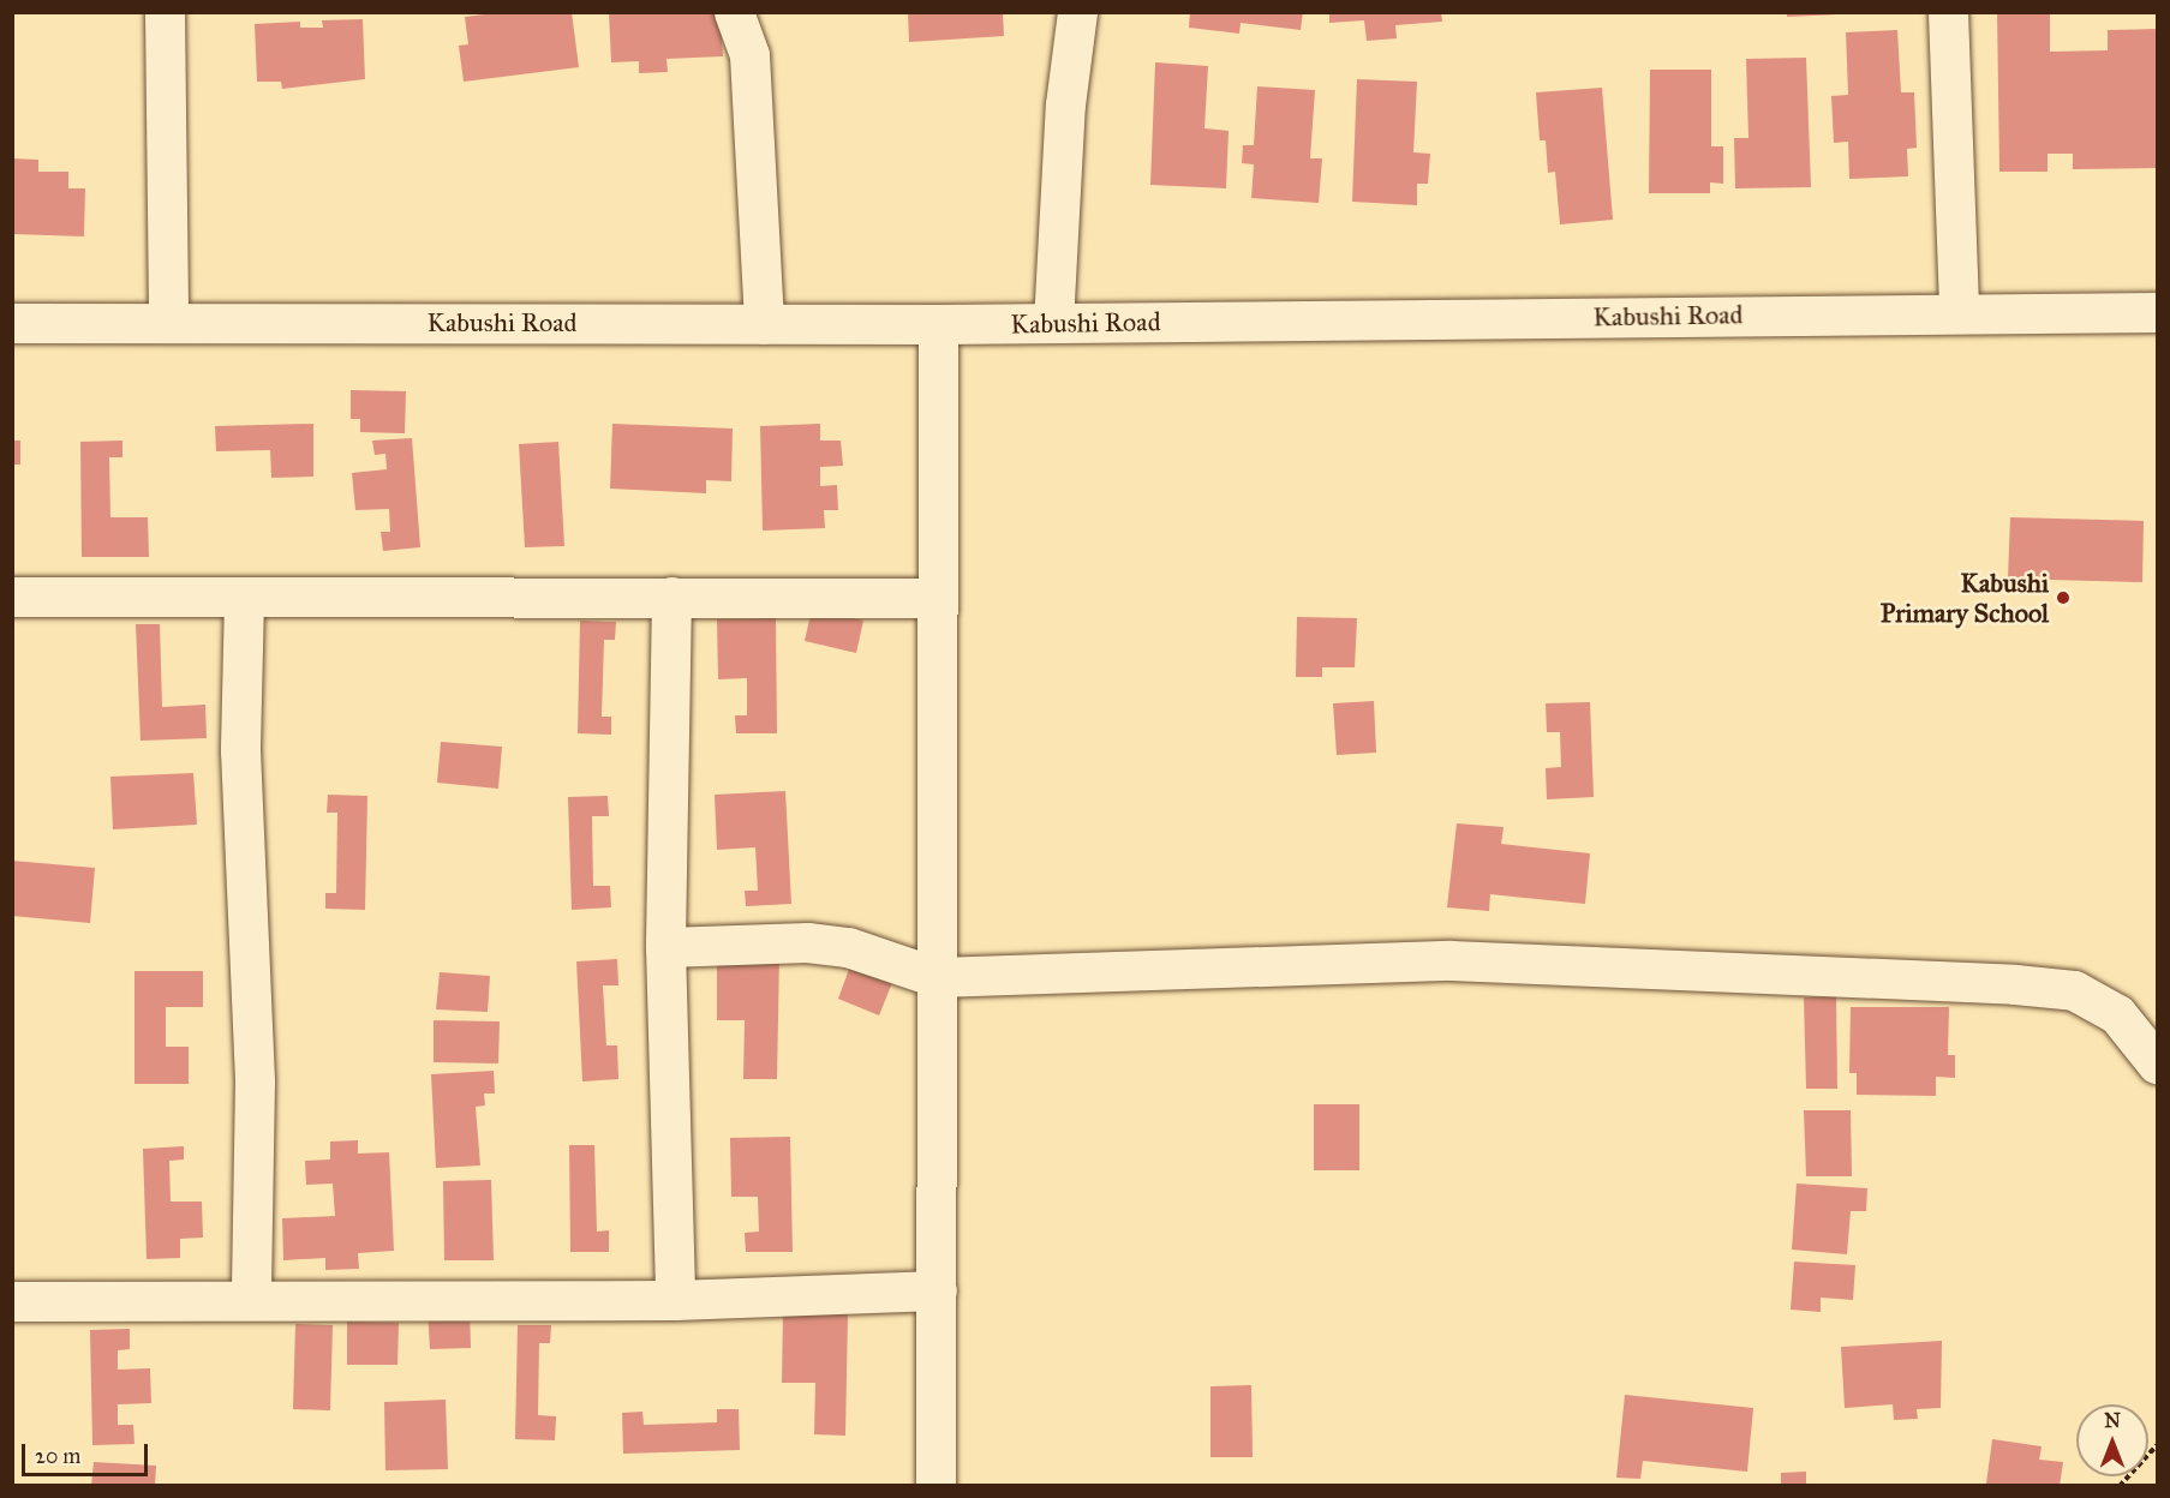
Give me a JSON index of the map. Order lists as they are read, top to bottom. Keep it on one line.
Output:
{"streets":{"street":["Kabushi Road"]},"places":["Kabushi Primary School"],"scale_bar":"20 m","north":"top"}
